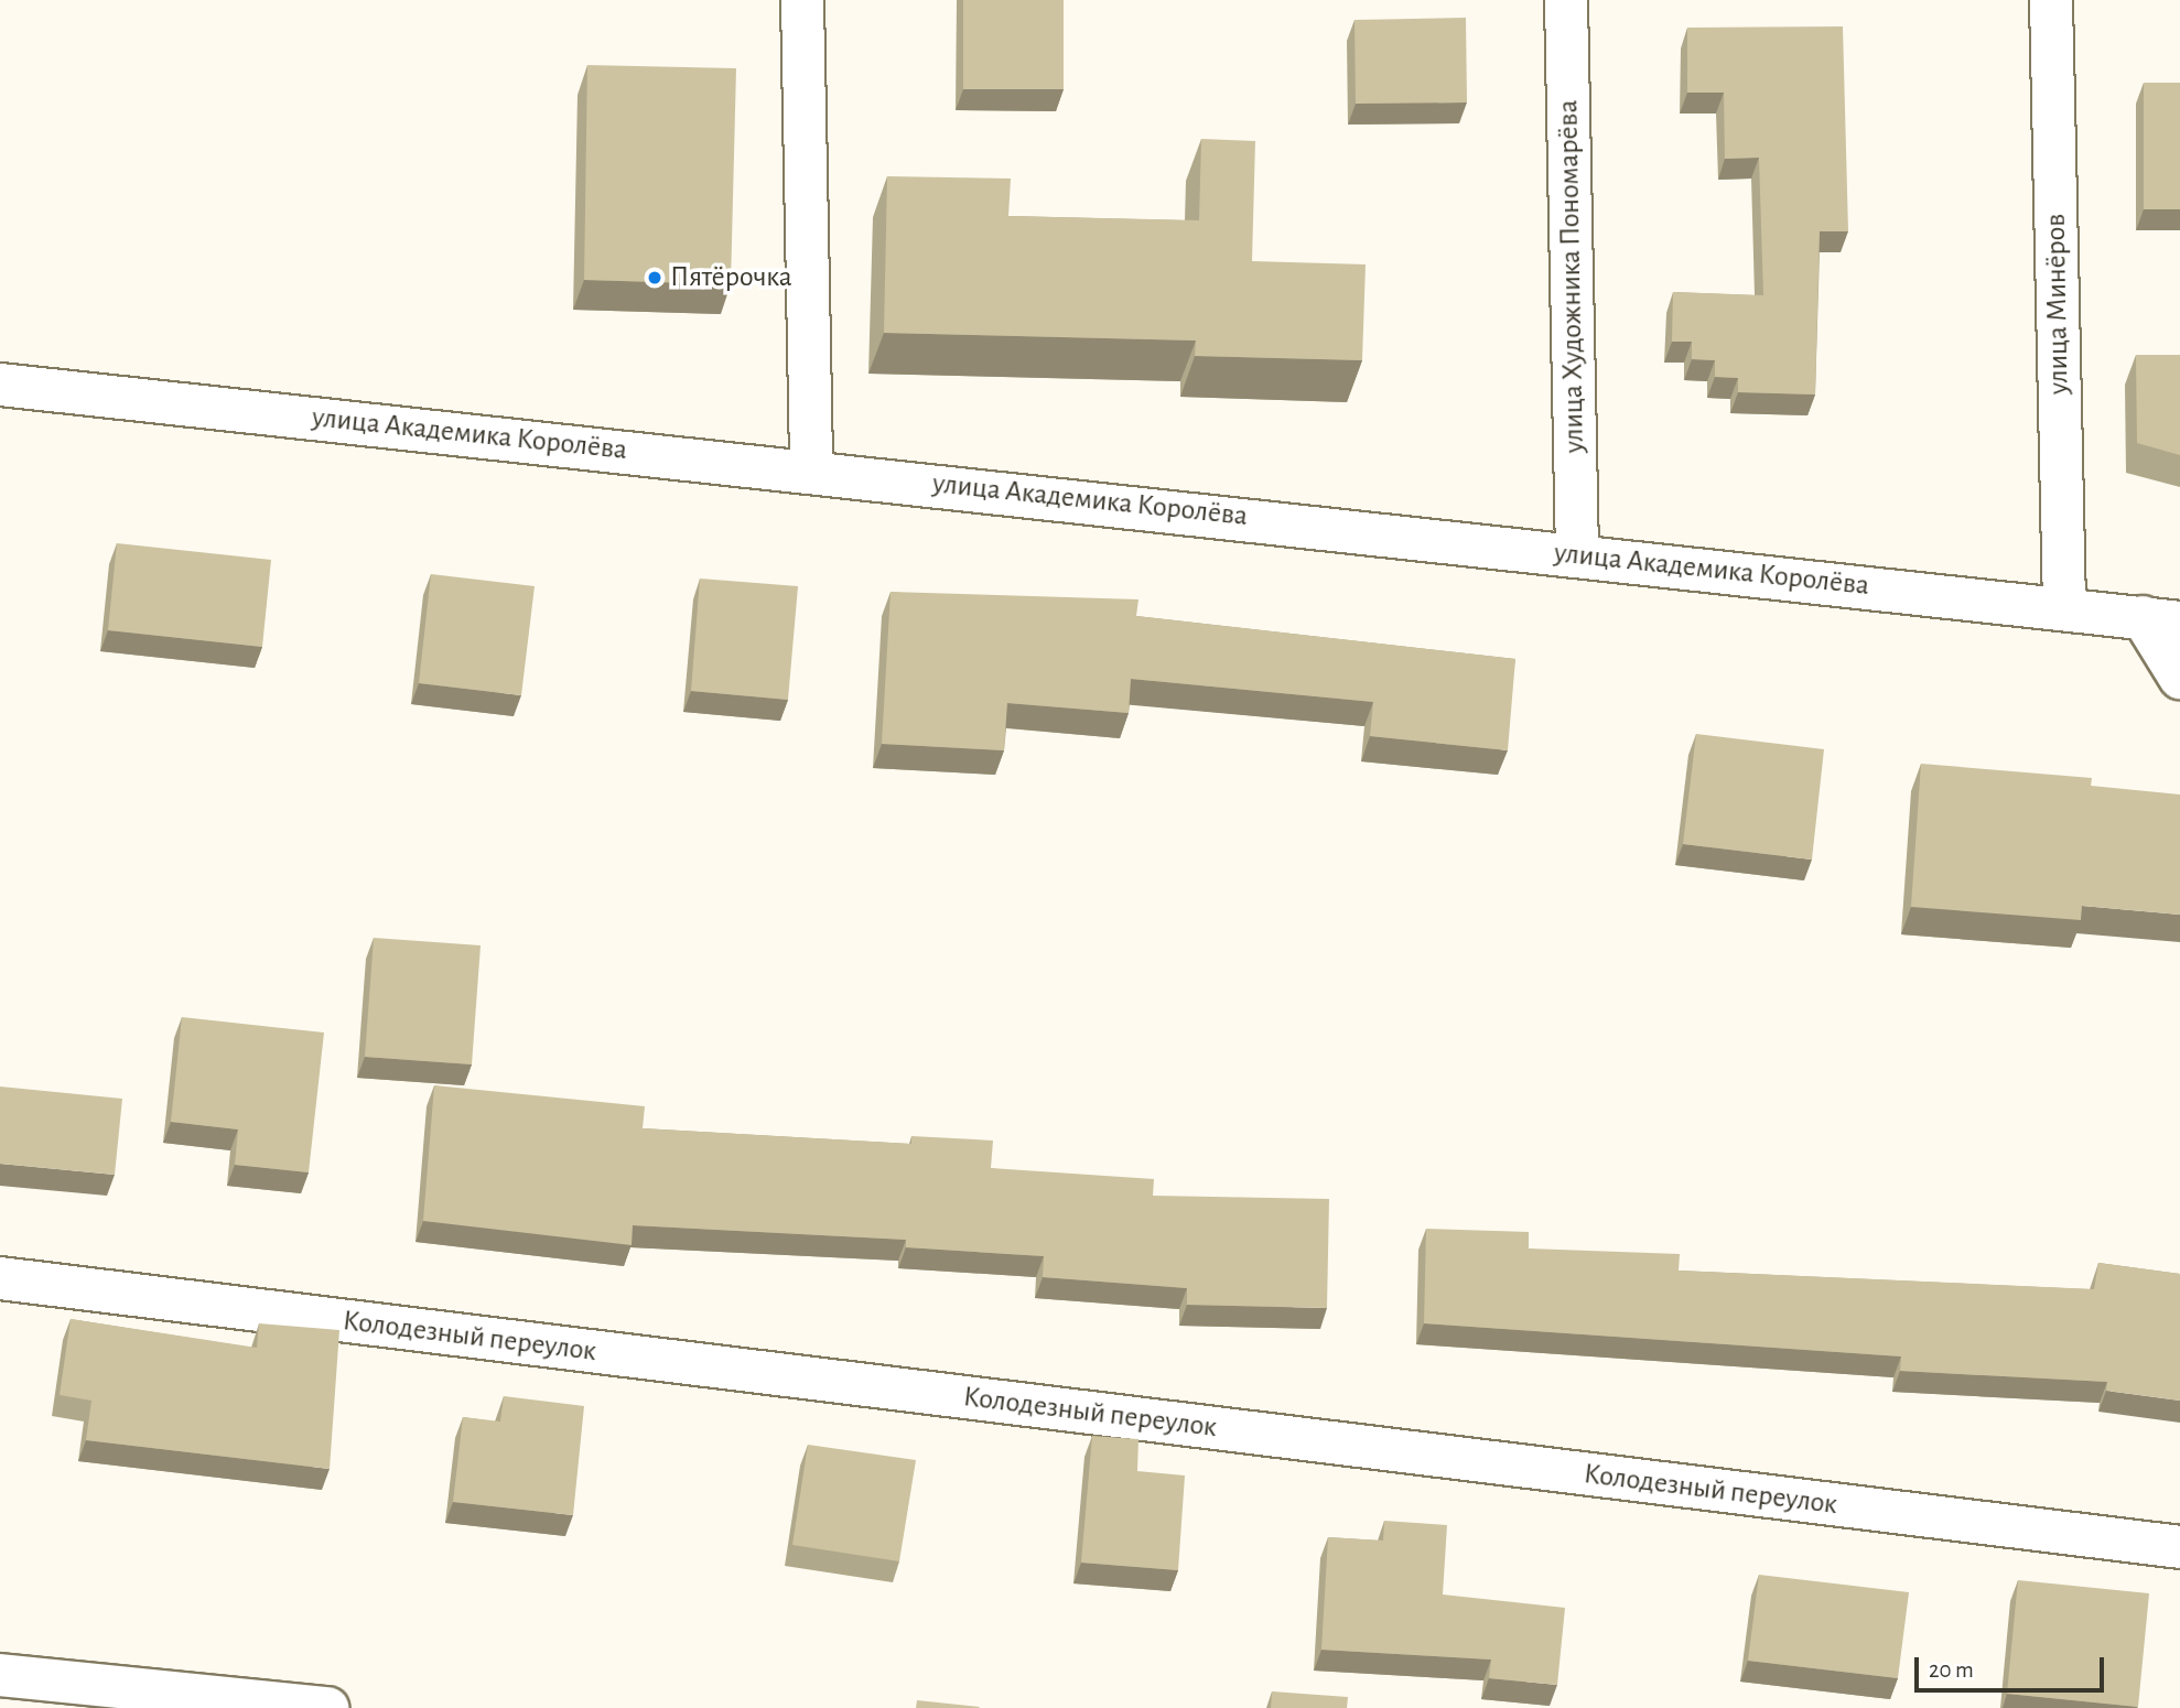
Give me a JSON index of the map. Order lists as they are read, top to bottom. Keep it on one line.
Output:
{"streets":{"street":["улица Художника Пономарёва","улица Минёров","улица Академика Королёва","Колодезный переулок"]},"crossings":[["улица Художника Пономарёва","улица Академика Королёва"],["улица Минёров","улица Академика Королёва"]],"places":["Пятёрочка"],"scale_bar":"20 m"}
